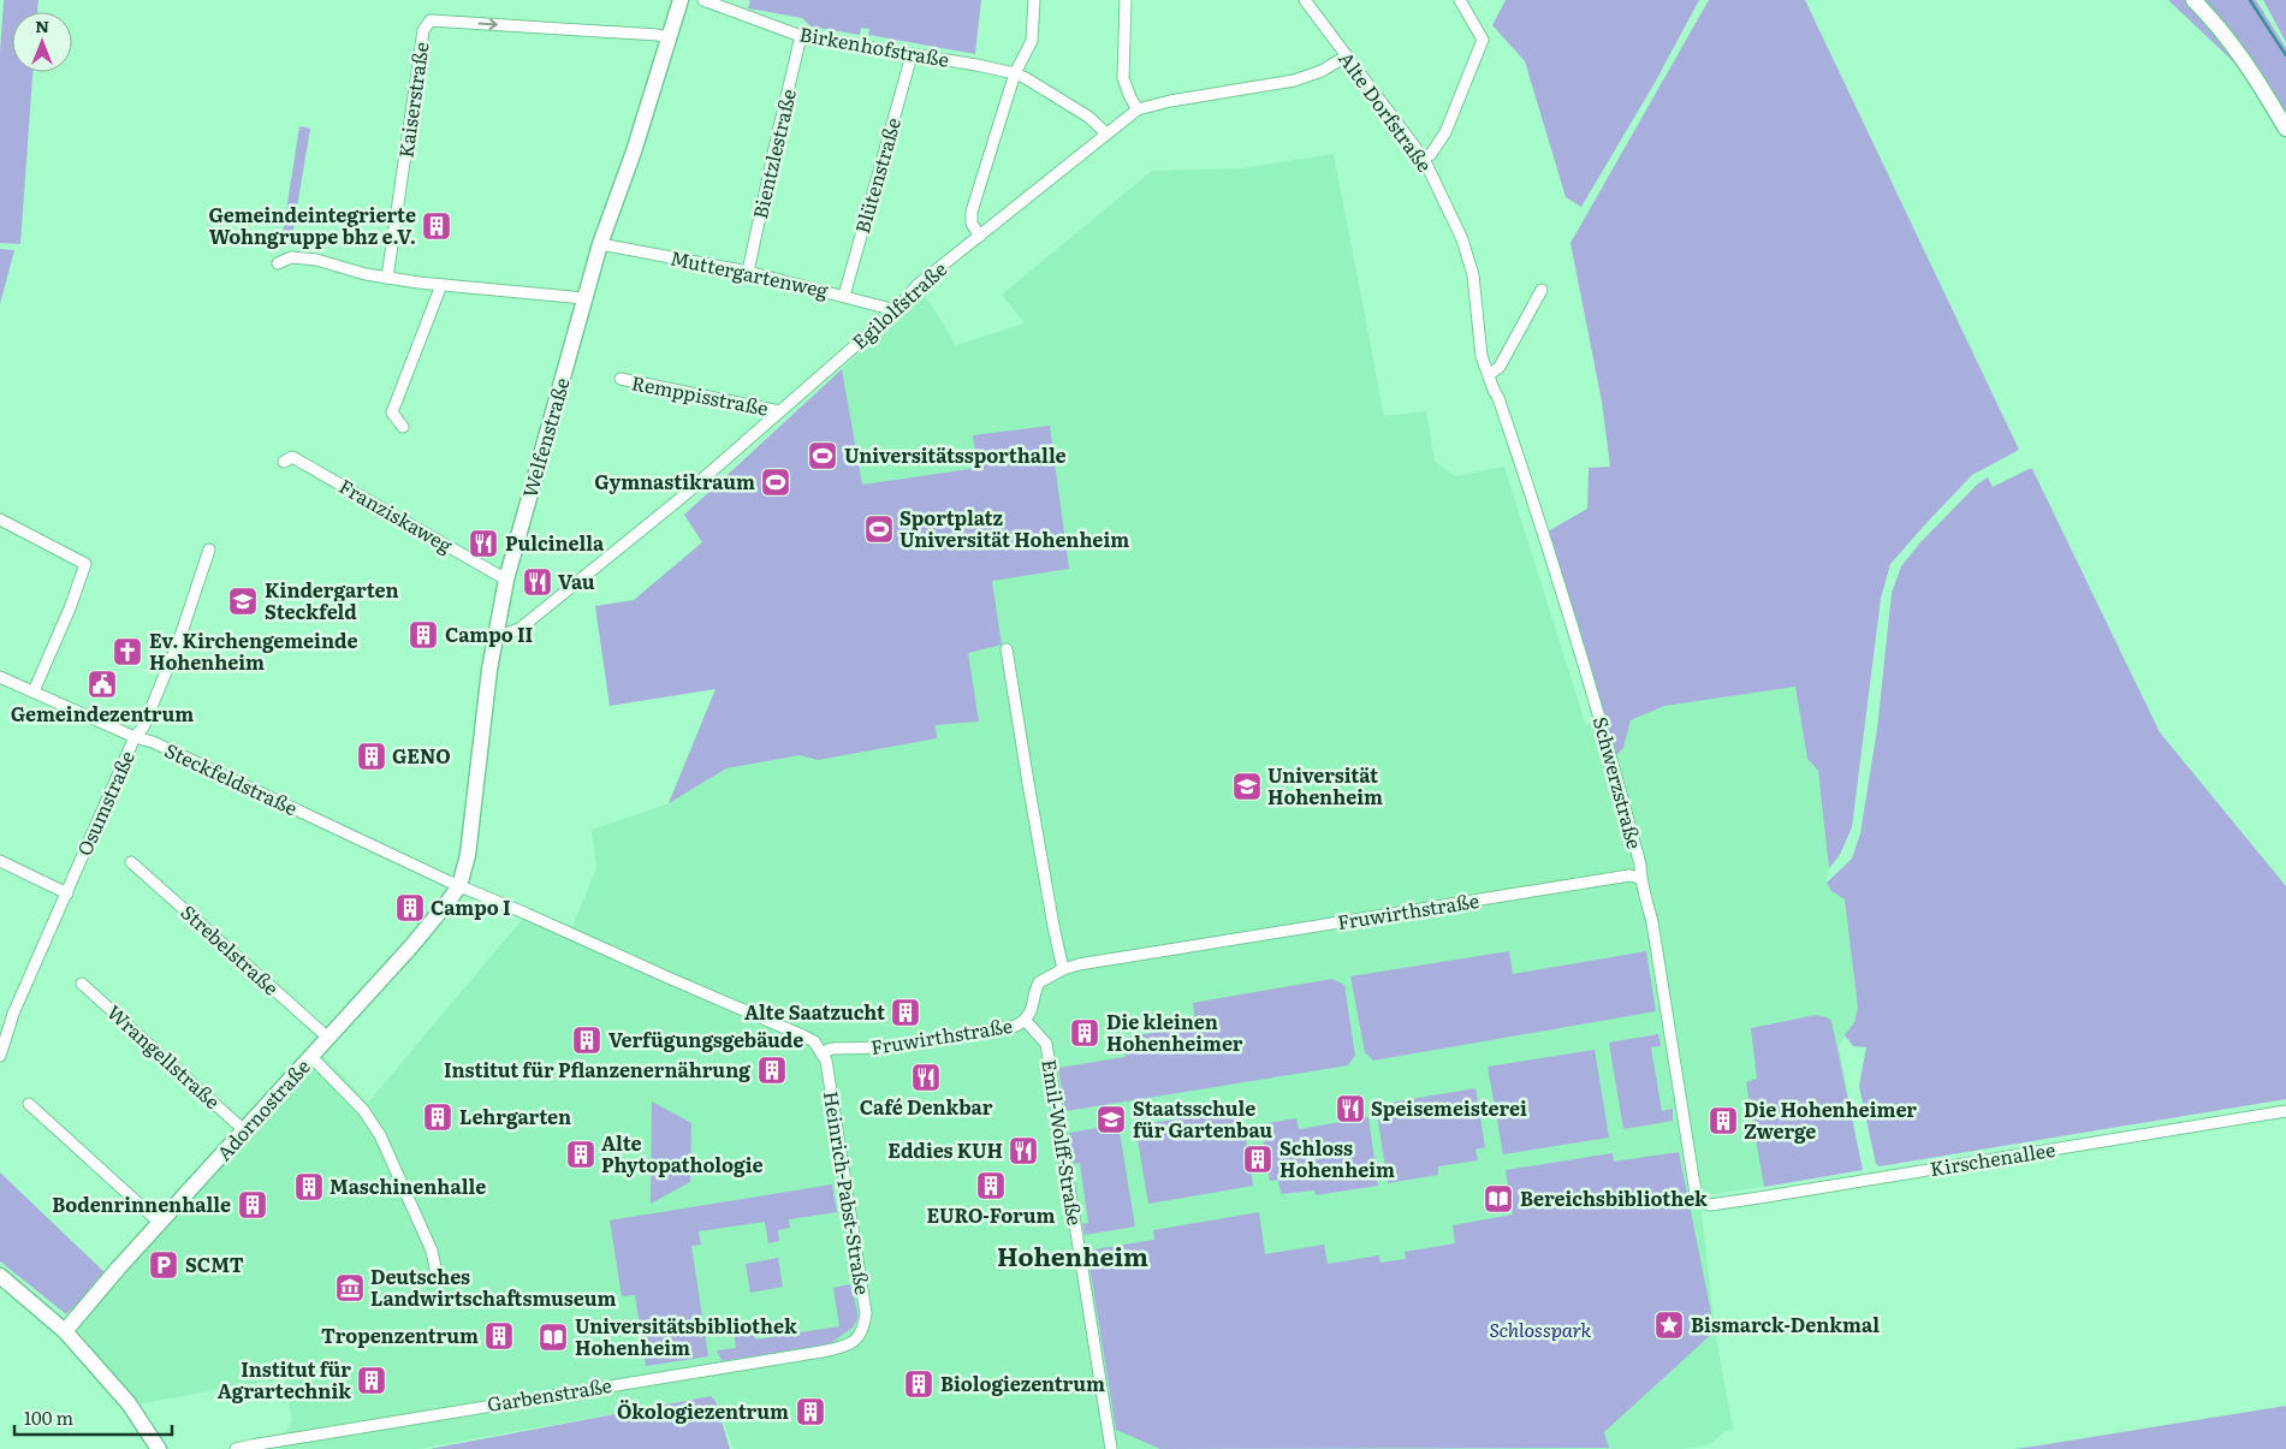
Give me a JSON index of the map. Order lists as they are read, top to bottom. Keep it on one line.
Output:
{"streets":{"street":["Birkenhofstraße","Kaiserstraße","Alte Dorfstraße","Bientzlestraße","Blütenstraße","Muttergartenweg","Egilolfstraße","Remppisstraße","Welfenstraße","Franziskaweg","Steckfeldstraße","Schwerzstraße","Osumstraße","Fruwirthstraße","Strebelstraße","Wrangellstraße","Adornostraße","Emil-Wolff-Straße","Kirschenallee","Heinrich-Pabst-Straße","Garbenstraße"]},"crossings":[["Birkenhofstraße","Bientzlestraße"],["Birkenhofstraße","Blütenstraße"],["Birkenhofstraße","Egilolfstraße"],["Kaiserstraße","Welfenstraße"],["Alte Dorfstraße","Egilolfstraße"],["Alte Dorfstraße","Schwerzstraße"],["Bientzlestraße","Muttergartenweg"],["Blütenstraße","Muttergartenweg"],["Muttergartenweg","Egilolfstraße"],["Muttergartenweg","Welfenstraße"],["Egilolfstraße","Remppisstraße"],["Egilolfstraße","Welfenstraße"],["Welfenstraße","Franziskaweg"],["Welfenstraße","Steckfeldstraße"],["Welfenstraße","Adornostraße"],["Steckfeldstraße","Osumstraße"],["Steckfeldstraße","Adornostraße"],["Schwerzstraße","Fruwirthstraße"],["Schwerzstraße","Kirschenallee"],["Fruwirthstraße","Emil-Wolff-Straße"],["Fruwirthstraße","Heinrich-Pabst-Straße"],["Strebelstraße","Adornostraße"],["Wrangellstraße","Adornostraße"],["Heinrich-Pabst-Straße","Garbenstraße"]],"districts":["Hohenheim"],"parks":["Schlosspark"],"places":{"building":["Gemeindeintegrierte Wohngruppe bhz e.V.","Campo II","GENO","Campo I","Alte Saatzucht","Die kleinen Hohenheimer","Verfügungsgebäude","Institut für Pflanzenernährung","Lehrgarten","Die Hohenheimer Zwerge","Alte Phytopathologie","Schloss Hohenheim","EURO-Forum","Maschinenhalle","Bodenrinnenhalle","Tropenzentrum","Institut für Agrartechnik","Biologiezentrum","Ökologiezentrum"],"sports":["Universitätssporthalle","Gymnastikraum","Sportplatz Universität Hohenheim"],"restaurant":["Pulcinella","Vau","Café Denkbar","Speisemeisterei","Eddies KUH"],"school or university":["Kindergarten Steckfeld","Universität Hohenheim","Staatsschule für Gartenbau"],"church":["Ev. Kirchengemeinde Hohenheim"],"public building":["Gemeindezentrum"],"library":["Bereichsbibliothek","Universitätsbibliothek Hohenheim"],"parking":["SCMT"],"museum":["Deutsches Landwirtschaftsmuseum"],"place":["Bismarck-Denkmal"]},"scale_bar":"100 m","north":"top"}
